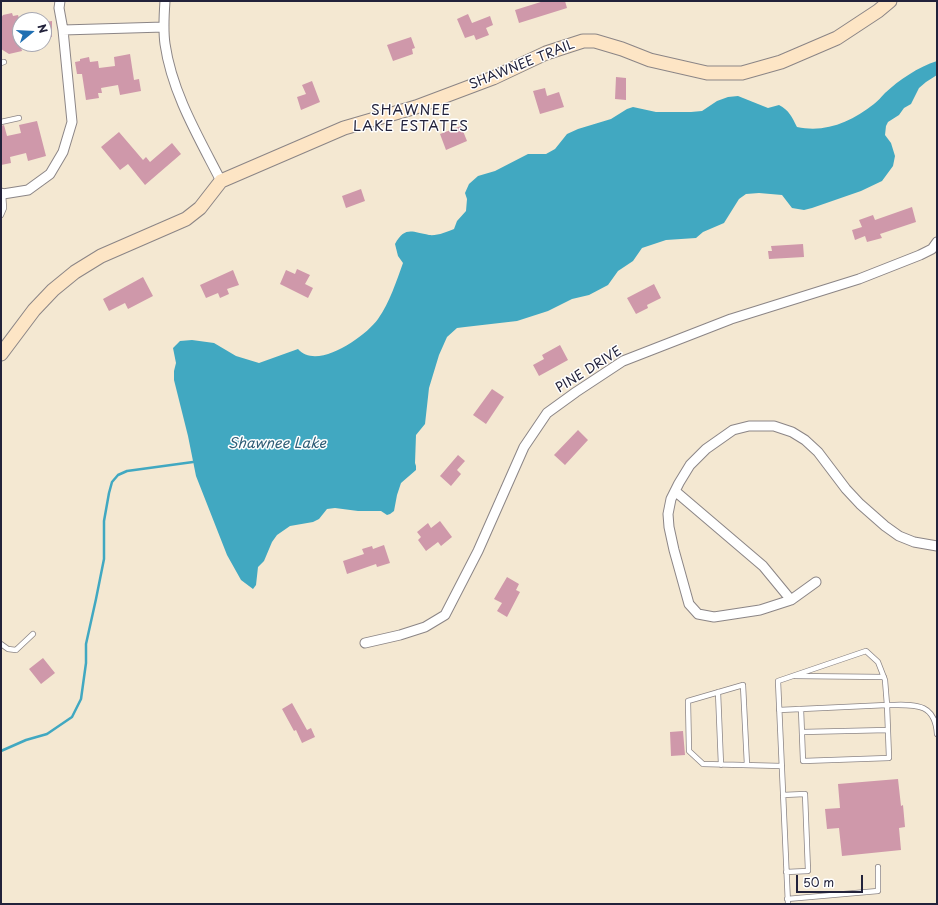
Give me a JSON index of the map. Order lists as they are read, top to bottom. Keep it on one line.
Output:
{"streets":{"street":["SHAWNEE TRAIL","PINE DRIVE"]},"districts":["SHAWNEE LAKE ESTATES"],"water":["Shawnee Lake"],"scale_bar":"50 m","north":"right"}
